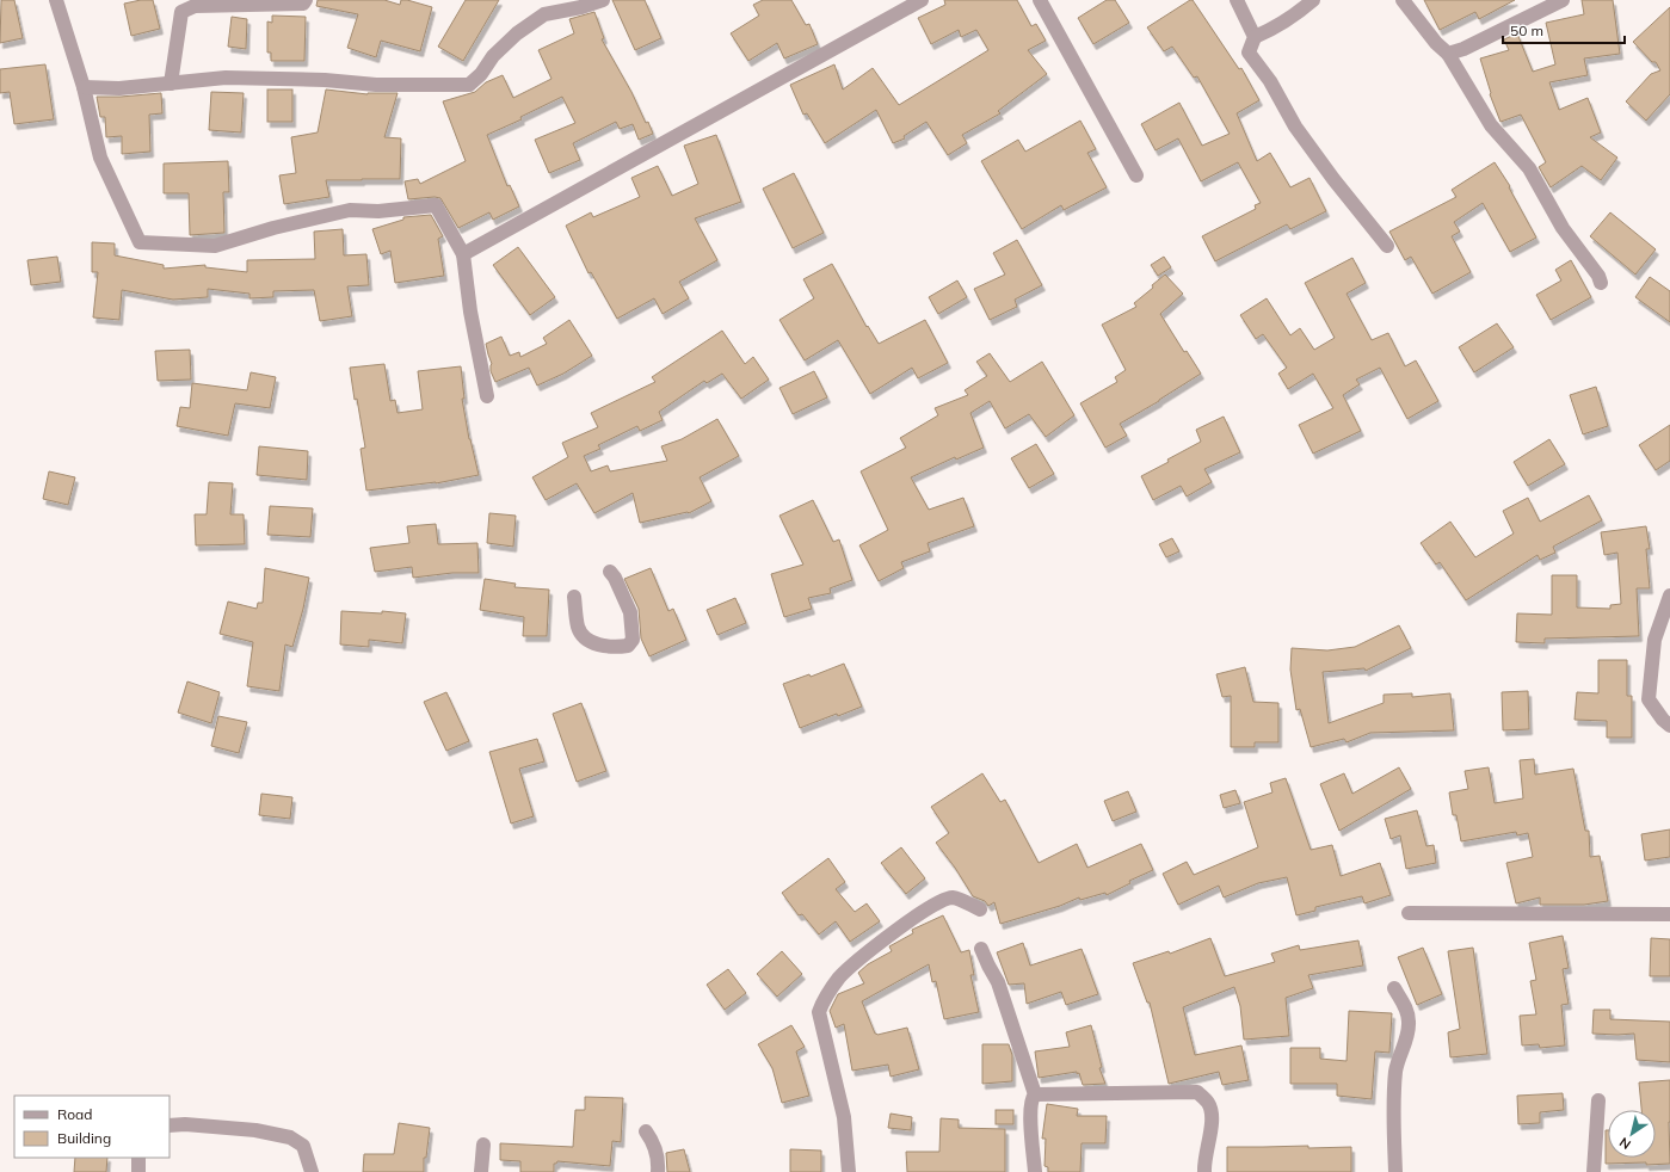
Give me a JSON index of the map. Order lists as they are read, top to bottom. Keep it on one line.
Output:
{"legend":["Road","Building"],"scale_bar":"50 m","north":"bottom left"}
